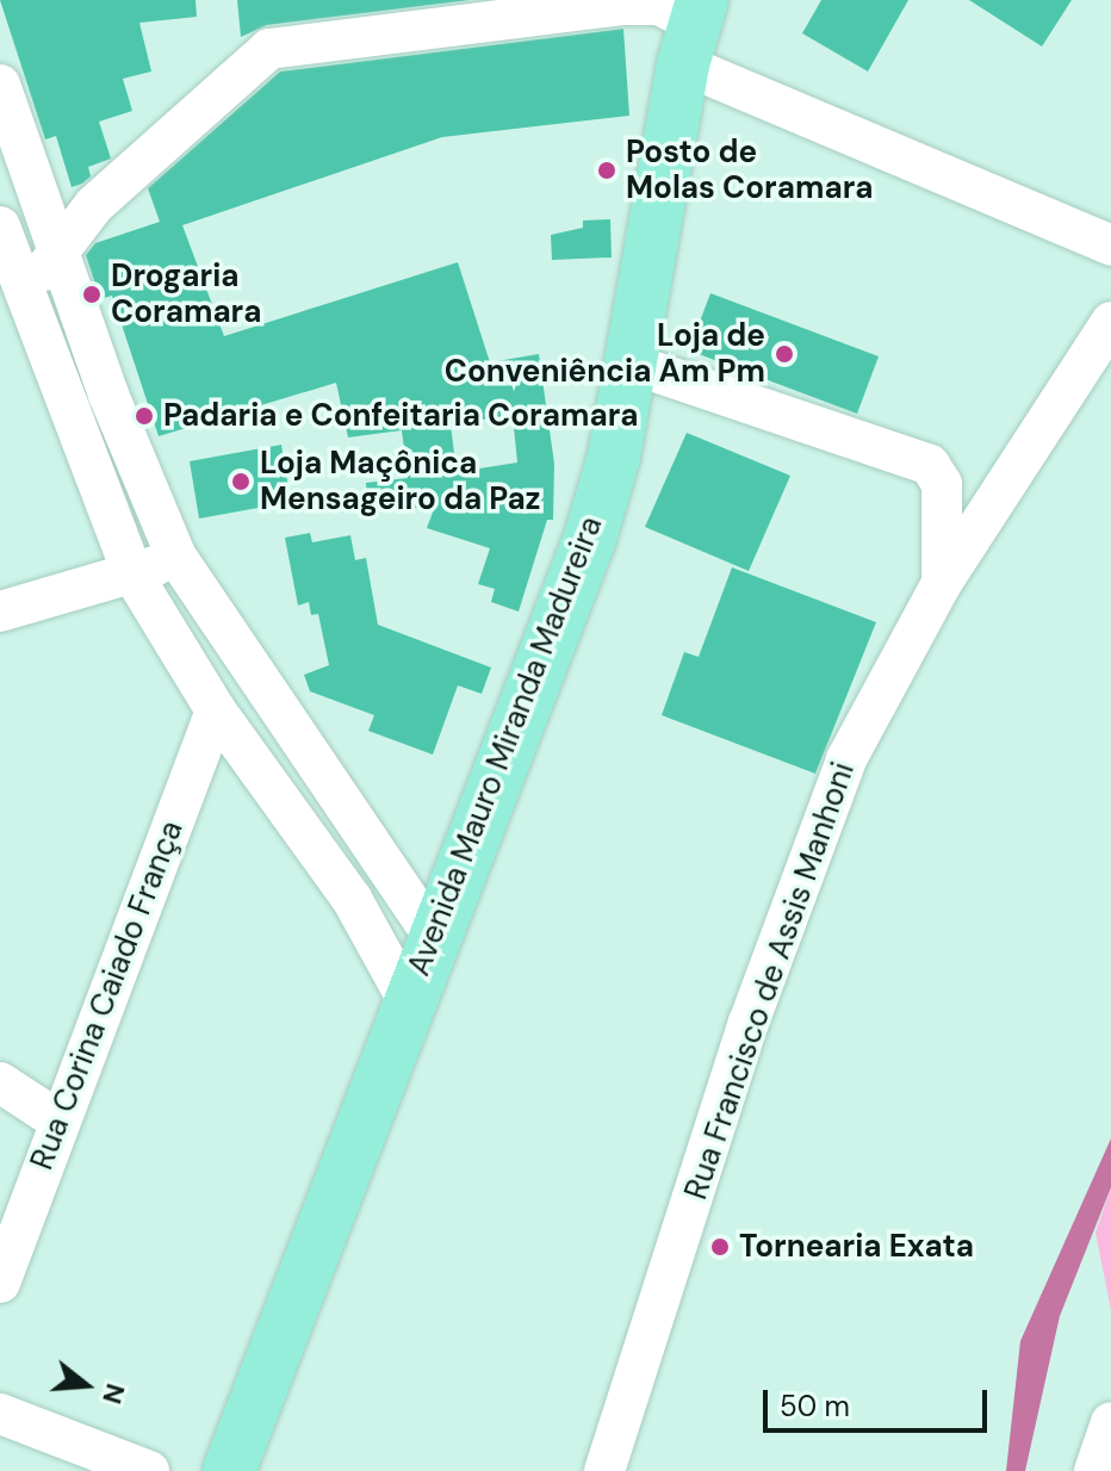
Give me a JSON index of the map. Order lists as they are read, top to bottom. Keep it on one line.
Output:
{"streets":{"main road":["Avenida Mauro Miranda Madureira"],"street":["Rua Francisco de Assis Manhoni","Rua Corina Caiado França"]},"places":["Posto de Molas Coramara","Drogaria Coramara","Loja de Conveniência Am Pm","Padaria e Confeitaria Coramara","Loja Maçônica Mensageiro da Paz","Tornearia Exata"],"scale_bar":"50 m","north":"right"}
